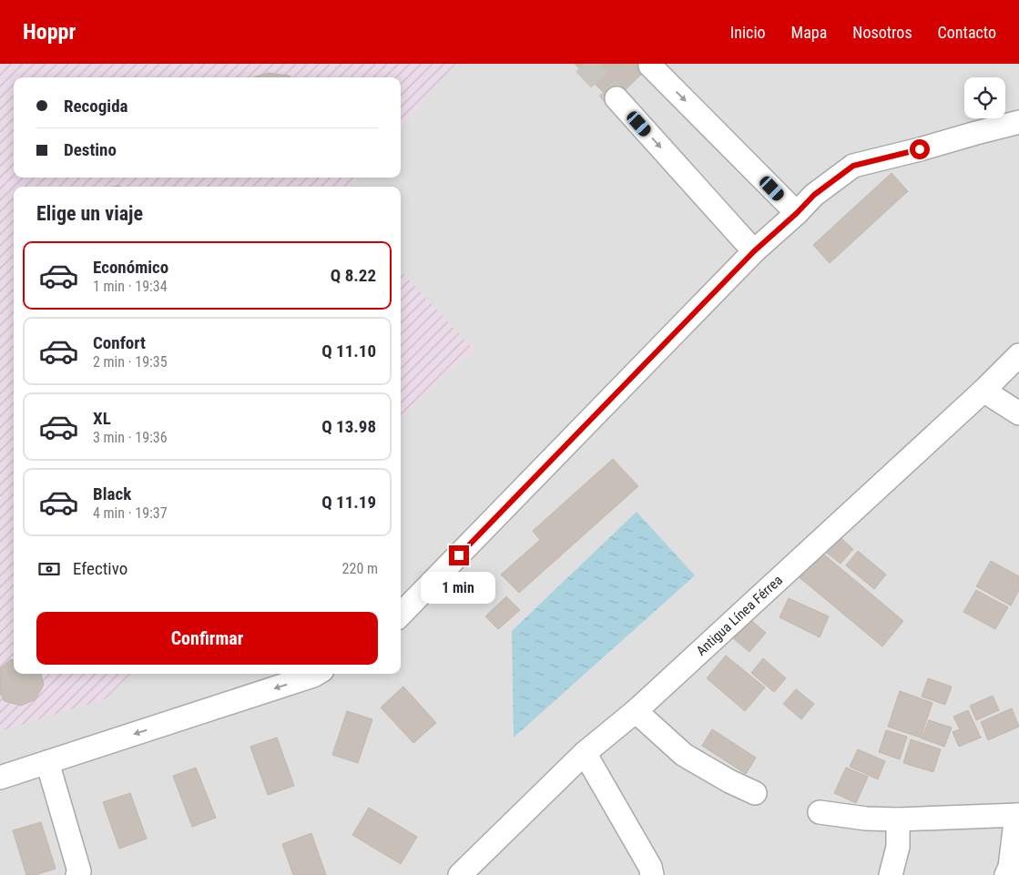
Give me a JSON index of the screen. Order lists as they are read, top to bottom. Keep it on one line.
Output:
{"streets":{"street":["Antigua Línea Férrea"]},"page":{"header":"Hoppr","nav":["Inicio","Mapa","Nosotros","Contacto"],"banner":["Recogida","Destino"],"heading":"Elige un viaje","list":[{"name":"Económico","note":"1 min · 19:34","value":"Q 8.22"},{"name":"Confort","note":"2 min · 19:35","value":"Q 11.10"},{"name":"XL","note":"3 min · 19:36","value":"Q 13.98"},{"name":"Black","note":"4 min · 19:37","value":"Q 11.19"}],"pay":["Efectivo","220 m"],"bubble":"1 min","buttons":"Confirmar"}}
